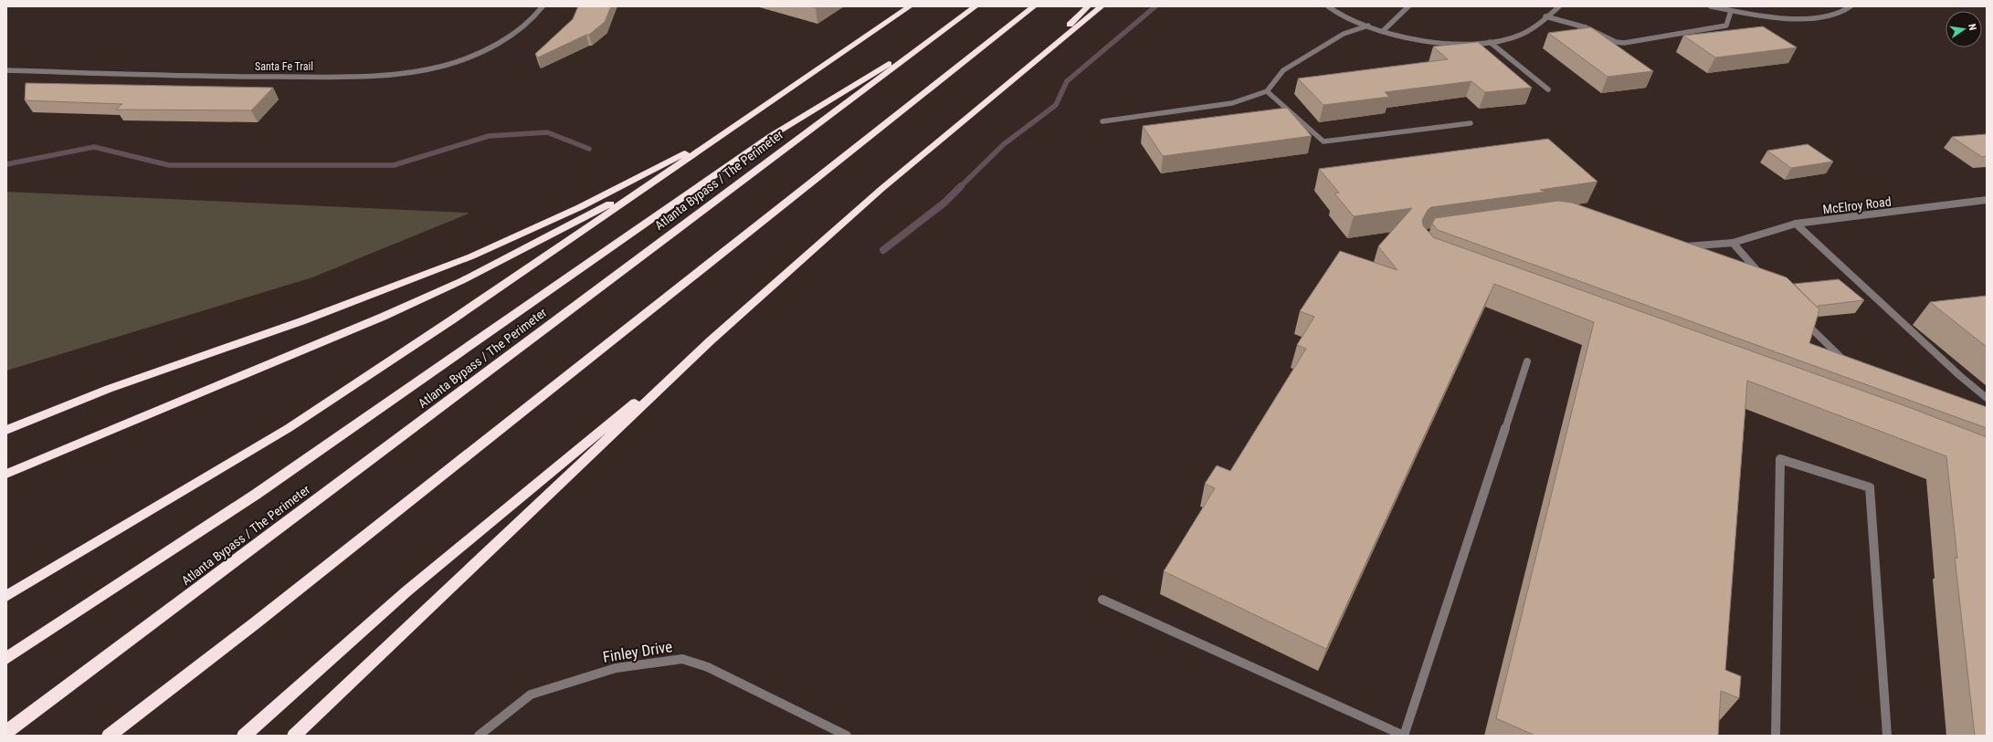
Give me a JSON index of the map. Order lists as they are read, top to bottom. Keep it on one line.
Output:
{"streets":{"highway":["Atlanta Bypass / The Perimeter"],"street":["Santa Fe Trail","McElroy Road","Finley Drive"]},"north":"right"}
